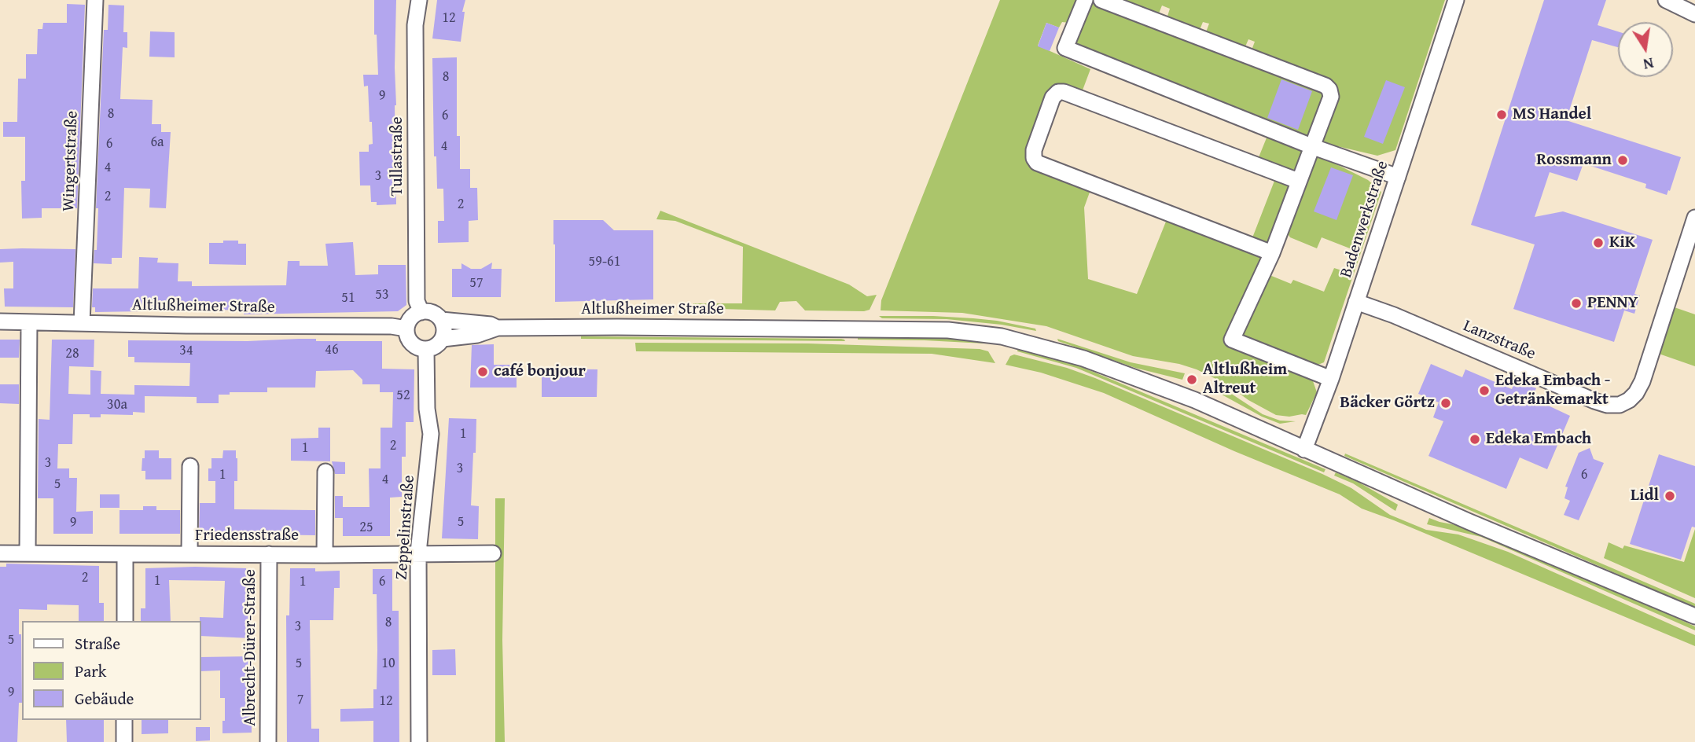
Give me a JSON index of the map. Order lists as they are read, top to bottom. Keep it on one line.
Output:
{"streets":{"street":["Tullastraße","Wingertstraße","Badenwerkstraße","Altlußheimer Straße","Lanzstraße","Zeppelinstraße","Friedensstraße","Albrecht-Dürer-Straße"]},"crossings":[["Tullastraße","Altlußheimer Straße"],["Tullastraße","Zeppelinstraße"],["Wingertstraße","Altlußheimer Straße"],["Badenwerkstraße","Altlußheimer Straße"],["Badenwerkstraße","Lanzstraße"],["Altlußheimer Straße","Zeppelinstraße"],["Zeppelinstraße","Friedensstraße"],["Friedensstraße","Albrecht-Dürer-Straße"]],"places":["MS Handel","Rossmann","KiK","PENNY","café bonjour","Altlußheim Altreut","Edeka Embach - Getränkemarkt","Bäcker Görtz","Edeka Embach","Lidl"],"house_numbers":["12","8","9","8","6","6a","6","4","4","3","2","2","59-61","57","53","51","46","34","28","52","30a","1","2","1","3","3","1","6","4","5","5","9","25","2","1","1","6","8","3","5","5","10","9","7","12"],"legend":["Straße","Park","Gebäude"],"north":"bottom"}
